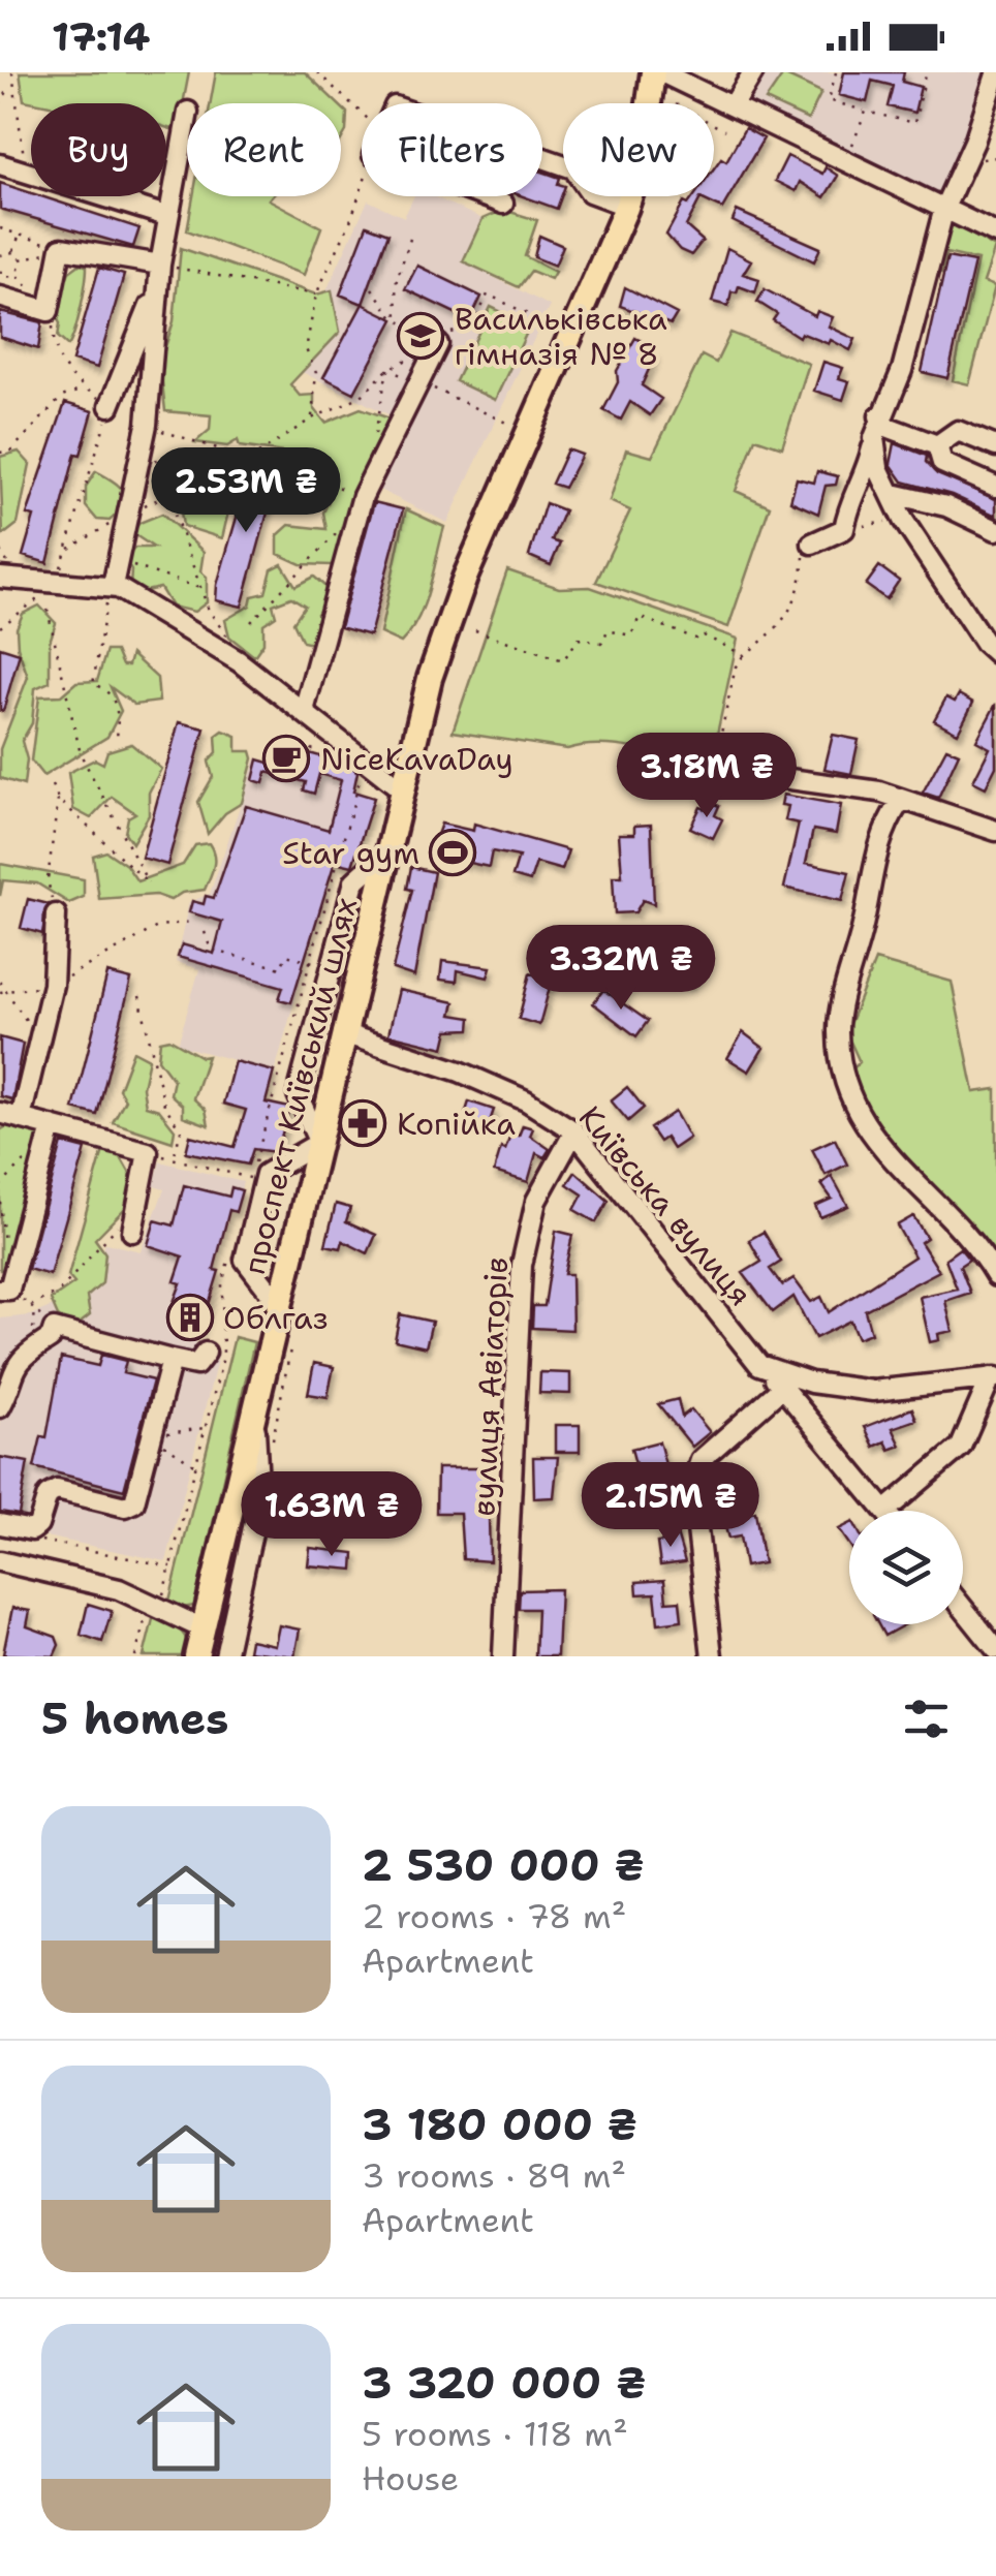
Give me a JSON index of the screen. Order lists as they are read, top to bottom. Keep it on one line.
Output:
{"streets":{"main road":["проспект Київський шлях"],"street":["Київська вулиця","вулиця Авіаторів"]},"crossings":[["проспект Київський шлях","Київська вулиця"],["Київська вулиця","вулиця Авіаторів"]],"places":{"school or university":["Васильківська гімназія № 8"],"cafe":["NiceKavaDay"],"sports":["Star gym"],"pharmacy":["Копійка"],"building":["Облгаз"]},"page":{"status":"17:14","chip":["Buy","Rent","Filters","New"],"price":["2.53M ₴","3.18M ₴","3.32M ₴","2.15M ₴","1.63M ₴"],"heading":"5 homes","list":[{"name":"2 530 000 ₴","note":"2 rooms · 78 m² · Apartment"},{"name":"3 180 000 ₴","note":"3 rooms · 89 m² · Apartment"},{"name":"3 320 000 ₴","note":"5 rooms · 118 m² · House"}]}}
